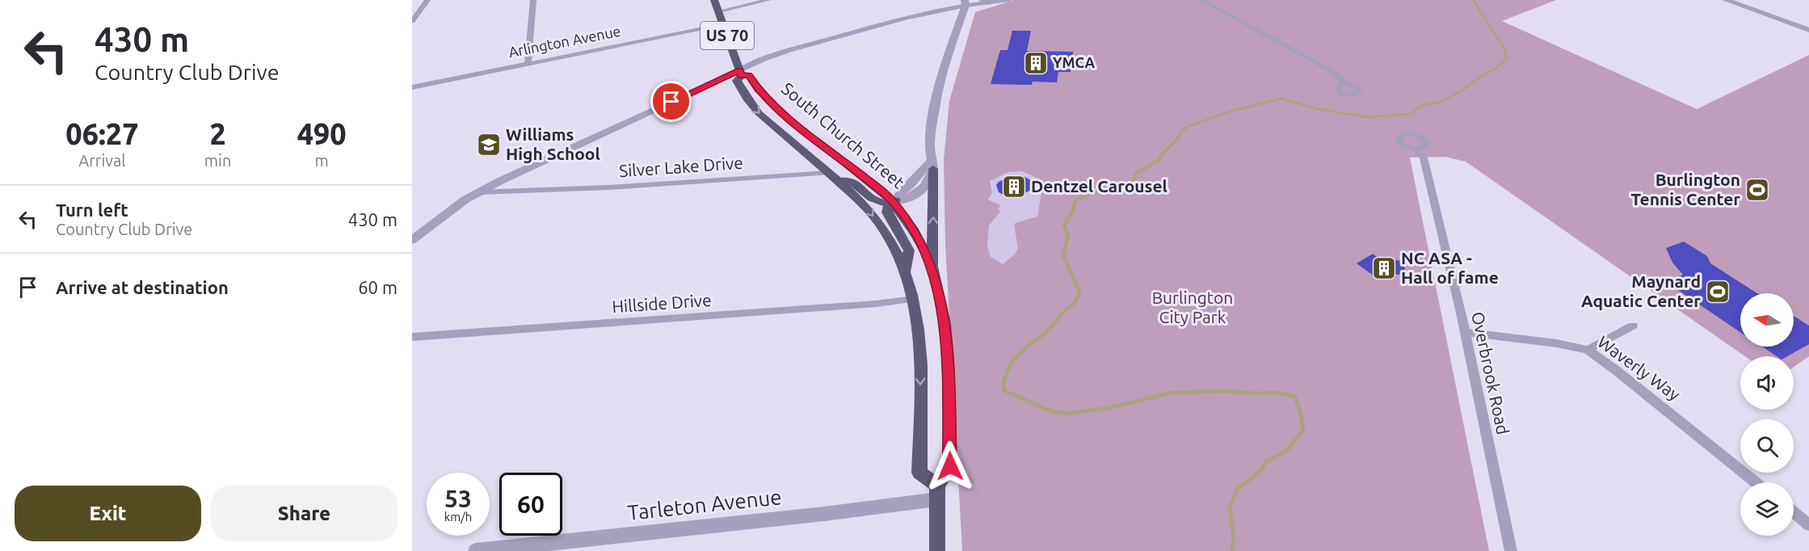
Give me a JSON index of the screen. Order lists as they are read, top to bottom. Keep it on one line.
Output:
{"streets":{"main road":["US 70","South Church Street"],"street":["Arlington Avenue","Silver Lake Drive","Hillside Drive","Waverly Way","Overbrook Road","Tarleton Avenue"]},"crossings":[["US 70","Arlington Avenue"],["US 70","South Church Street"],["US 70","Silver Lake Drive"],["US 70","Hillside Drive"],["US 70","Tarleton Avenue"],["South Church Street","Tarleton Avenue"],["Waverly Way","Overbrook Road"]],"parks":["Burlington City Park"],"places":{"building":["YMCA","Dentzel Carousel","NC ASA - Hall of fame"],"school or university":["Williams High School"],"sports":["Burlington Tennis Center","Maynard Aquatic Center"]},"north":"left","page":{"turn":["430 m","Country Club Drive"],"eta":["06:27","Arrival","2","min","490","m"],"list":[{"name":"Turn left","note":"Country Club Drive","value":"430 m"},{"name":"Arrive at destination","value":"60 m"}],"speed":"53 km/h","limit":"60","buttons":["Exit","Share"]}}
